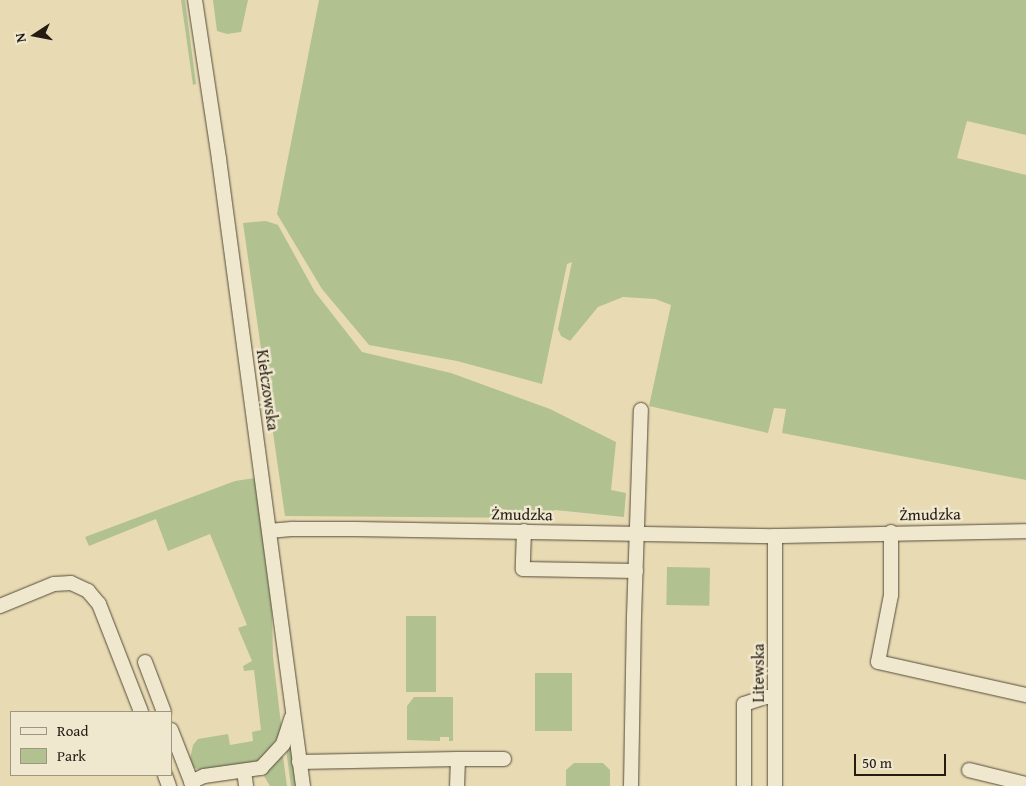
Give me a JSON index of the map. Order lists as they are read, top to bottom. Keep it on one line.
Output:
{"streets":{"street":["Kiełczowska","Żmudzka","Litewska"]},"crossings":[["Kiełczowska","Żmudzka"],["Żmudzka","Litewska"]],"legend":["Road","Park"],"scale_bar":"50 m","north":"left"}
